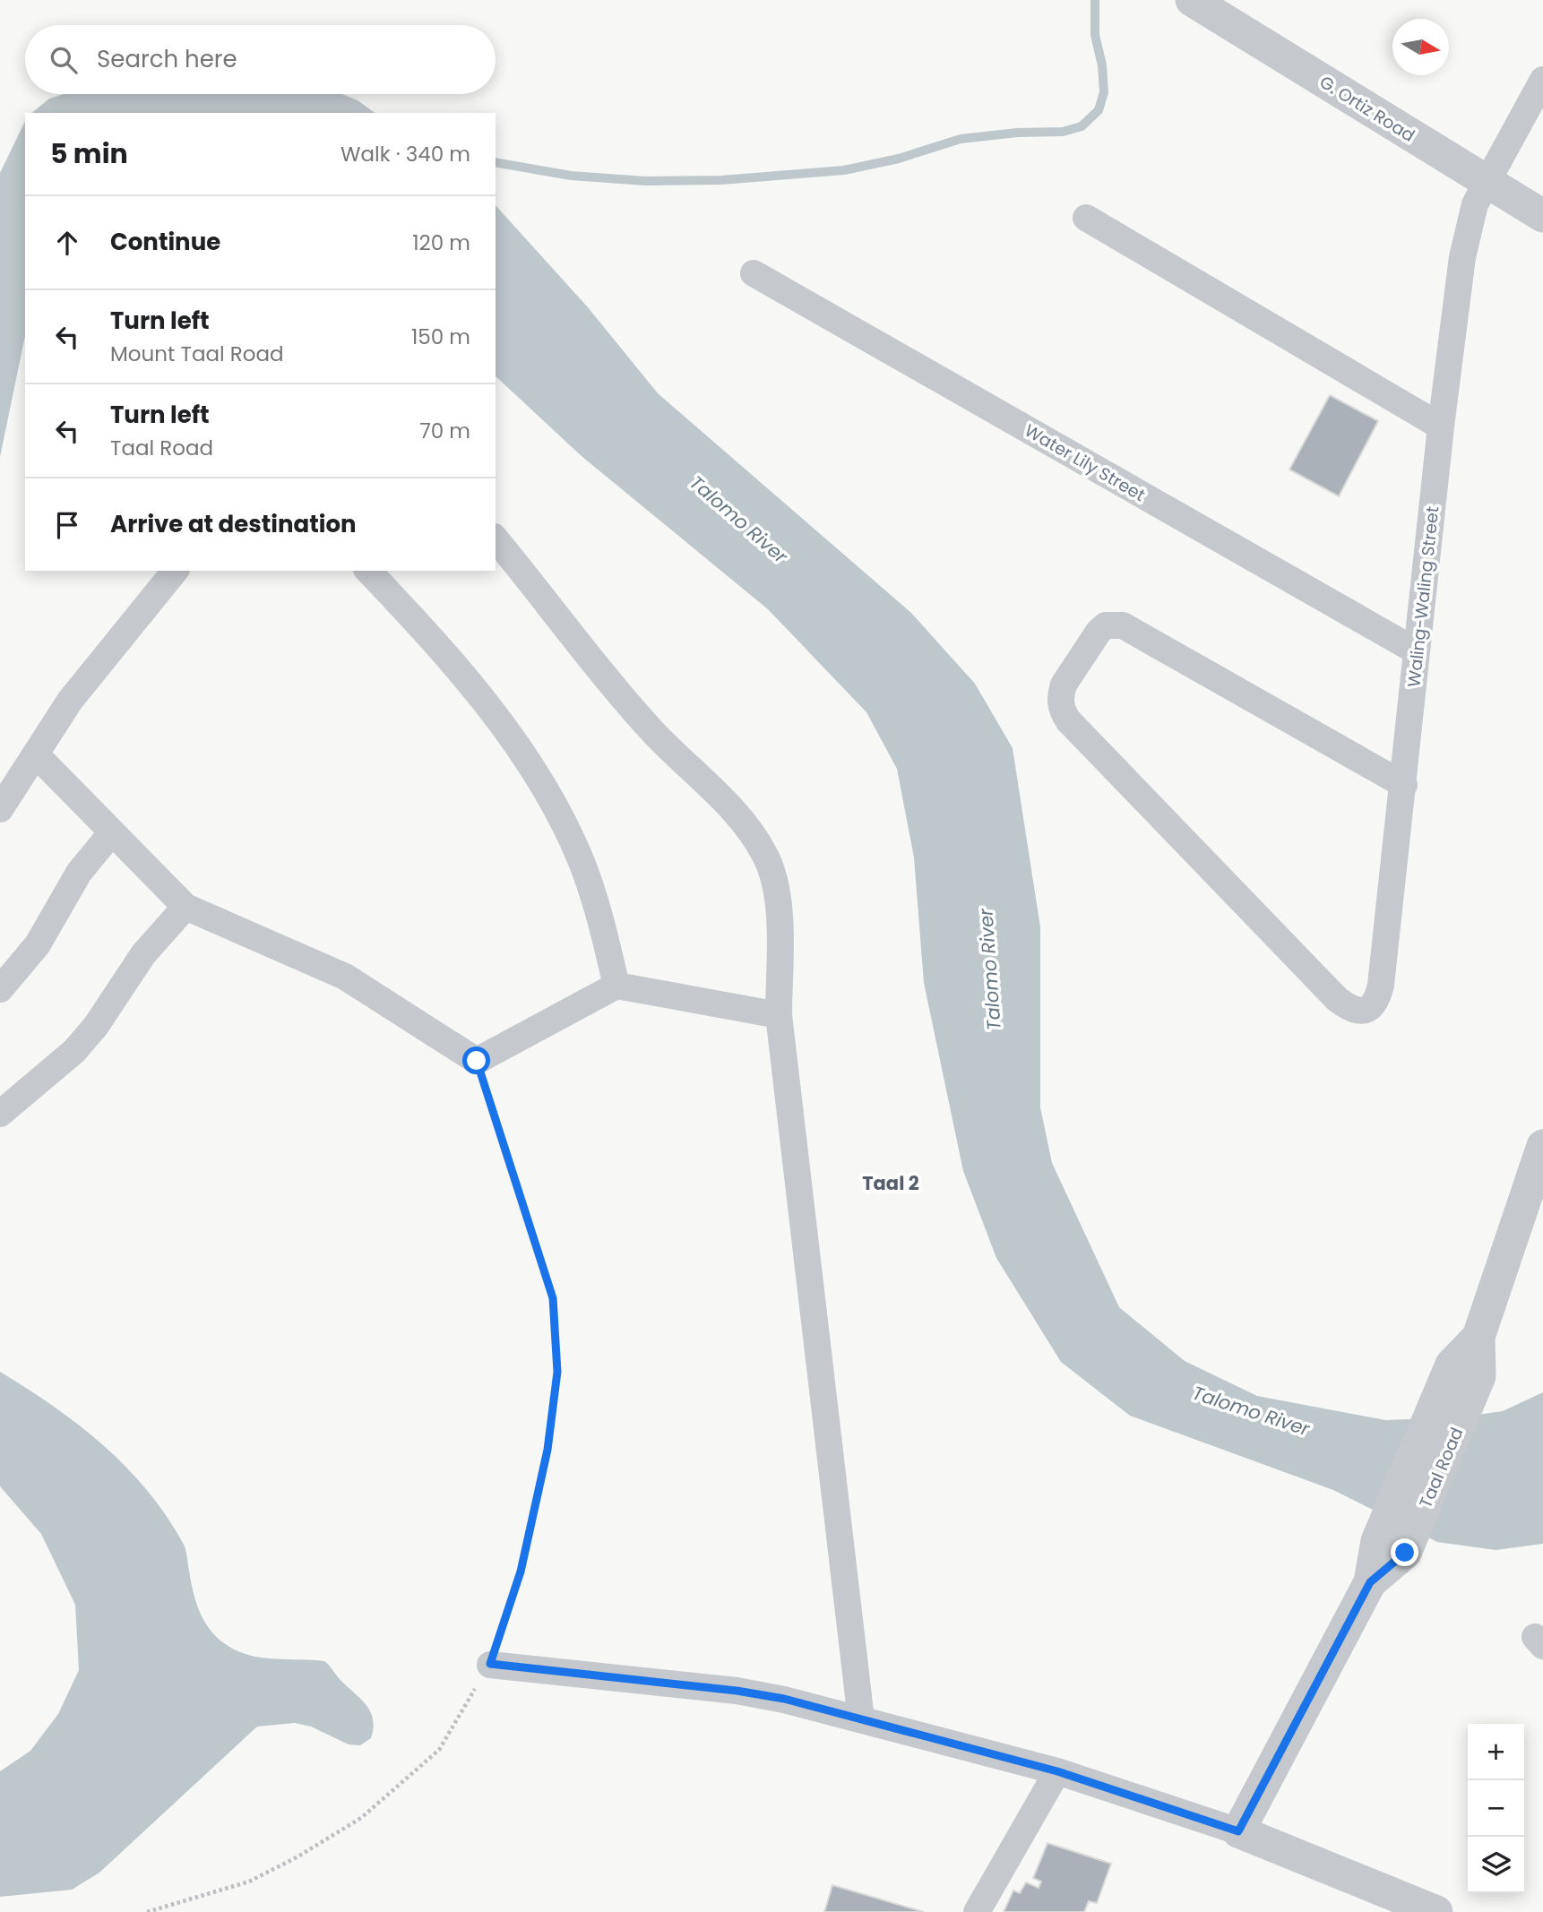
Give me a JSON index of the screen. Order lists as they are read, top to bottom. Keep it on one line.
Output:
{"streets":{"street":["G. Ortiz Road","Water Lily Street","Waling-Waling Street","Taal Road"]},"crossings":[["G. Ortiz Road","Waling-Waling Street"],["Water Lily Street","Waling-Waling Street"]],"districts":["Taal 2"],"water":["Talomo River"],"north":"right","page":{"search":"Search here","heading":["5 min","Walk · 340 m"],"list":[["Continue","120 m"],["Turn left","Mount Taal Road","150 m"],["Turn left","Taal Road","70 m"],"Arrive at destination"],"map_buttons":["+","−"]}}
